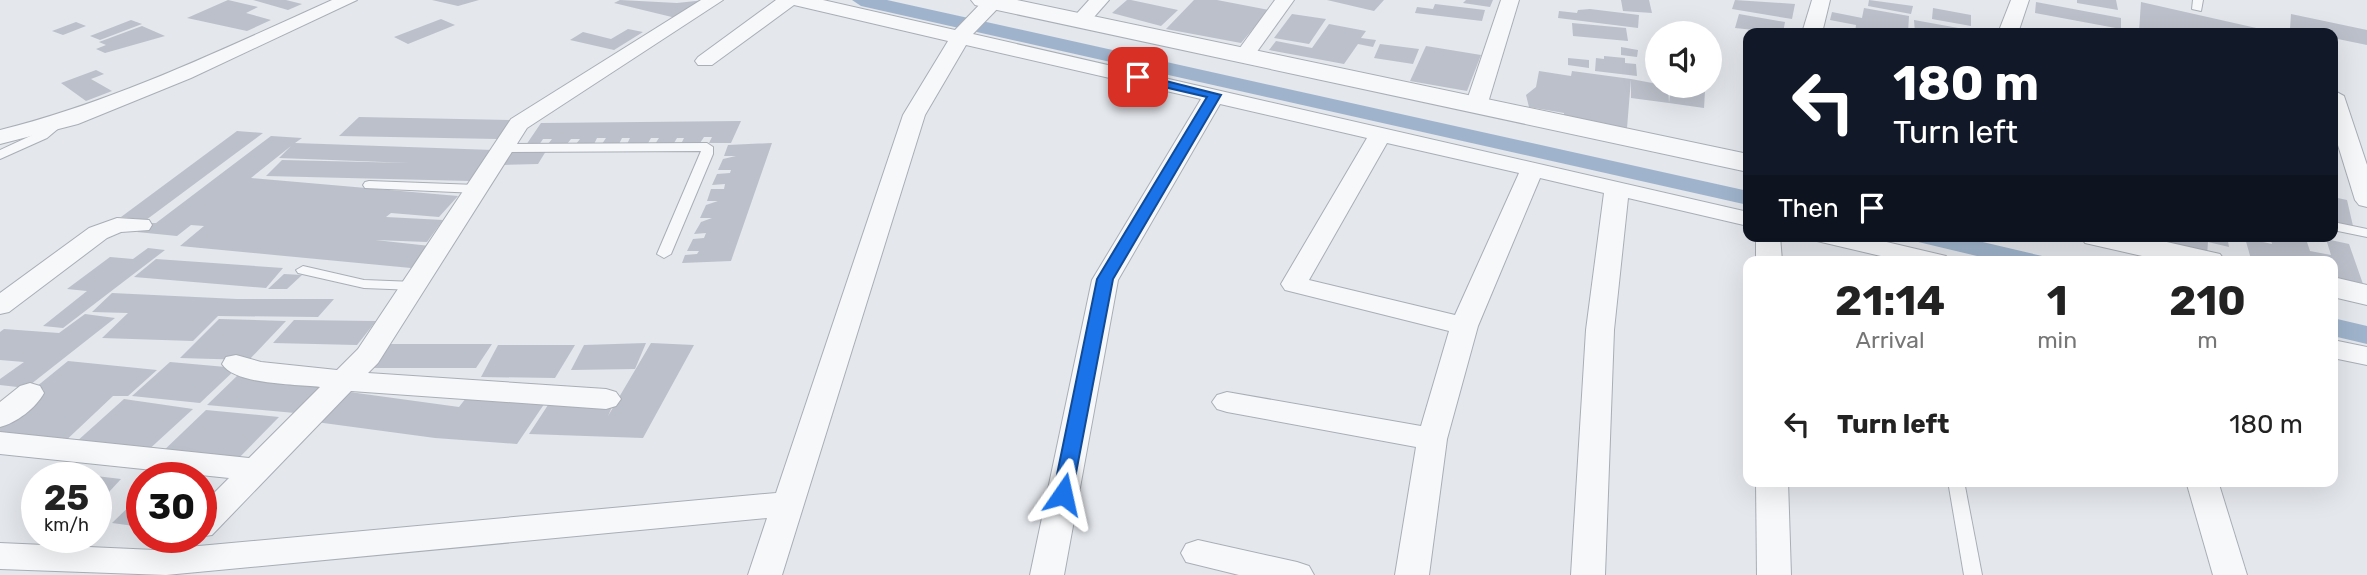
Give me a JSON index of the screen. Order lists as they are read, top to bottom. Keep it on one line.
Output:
{"page":{"turn":["180 m","Turn left"],"then":"Then","eta":["21:14","Arrival","1","min","210","m"],"list":[{"name":"Turn left","value":"180 m"}],"speed":"25 km/h","limit":"30"}}
